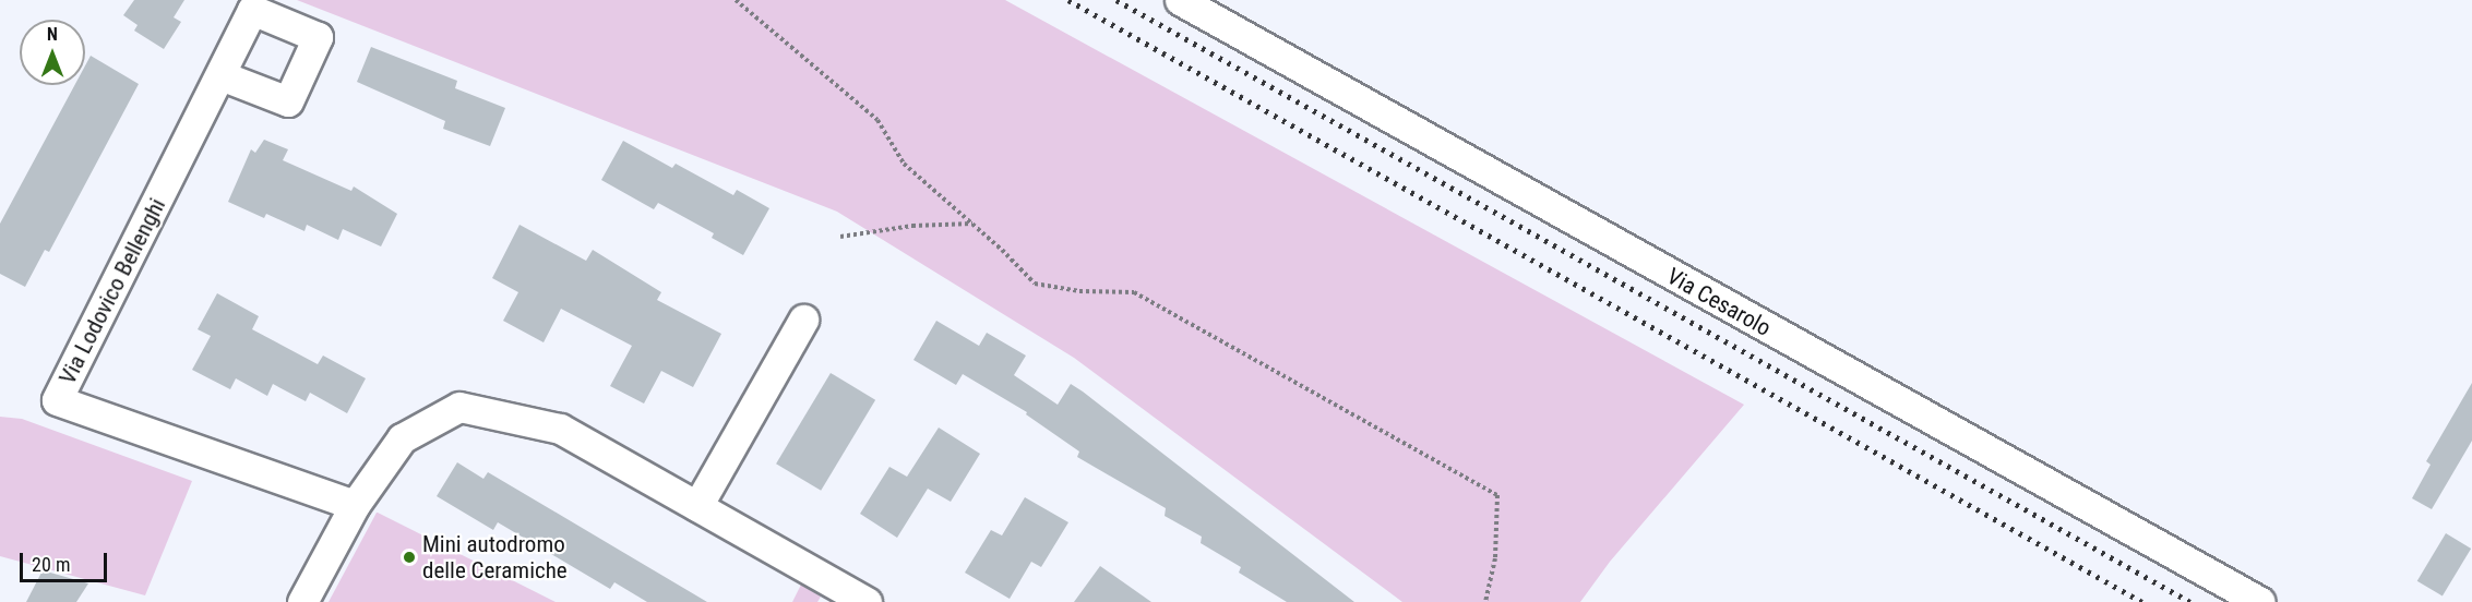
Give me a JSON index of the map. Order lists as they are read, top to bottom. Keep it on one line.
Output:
{"streets":{"street":["Via Lodovico Bellenghi","Via Cesarolo"]},"places":["Mini autodromo delle Ceramiche"],"scale_bar":"20 m","north":"top"}
